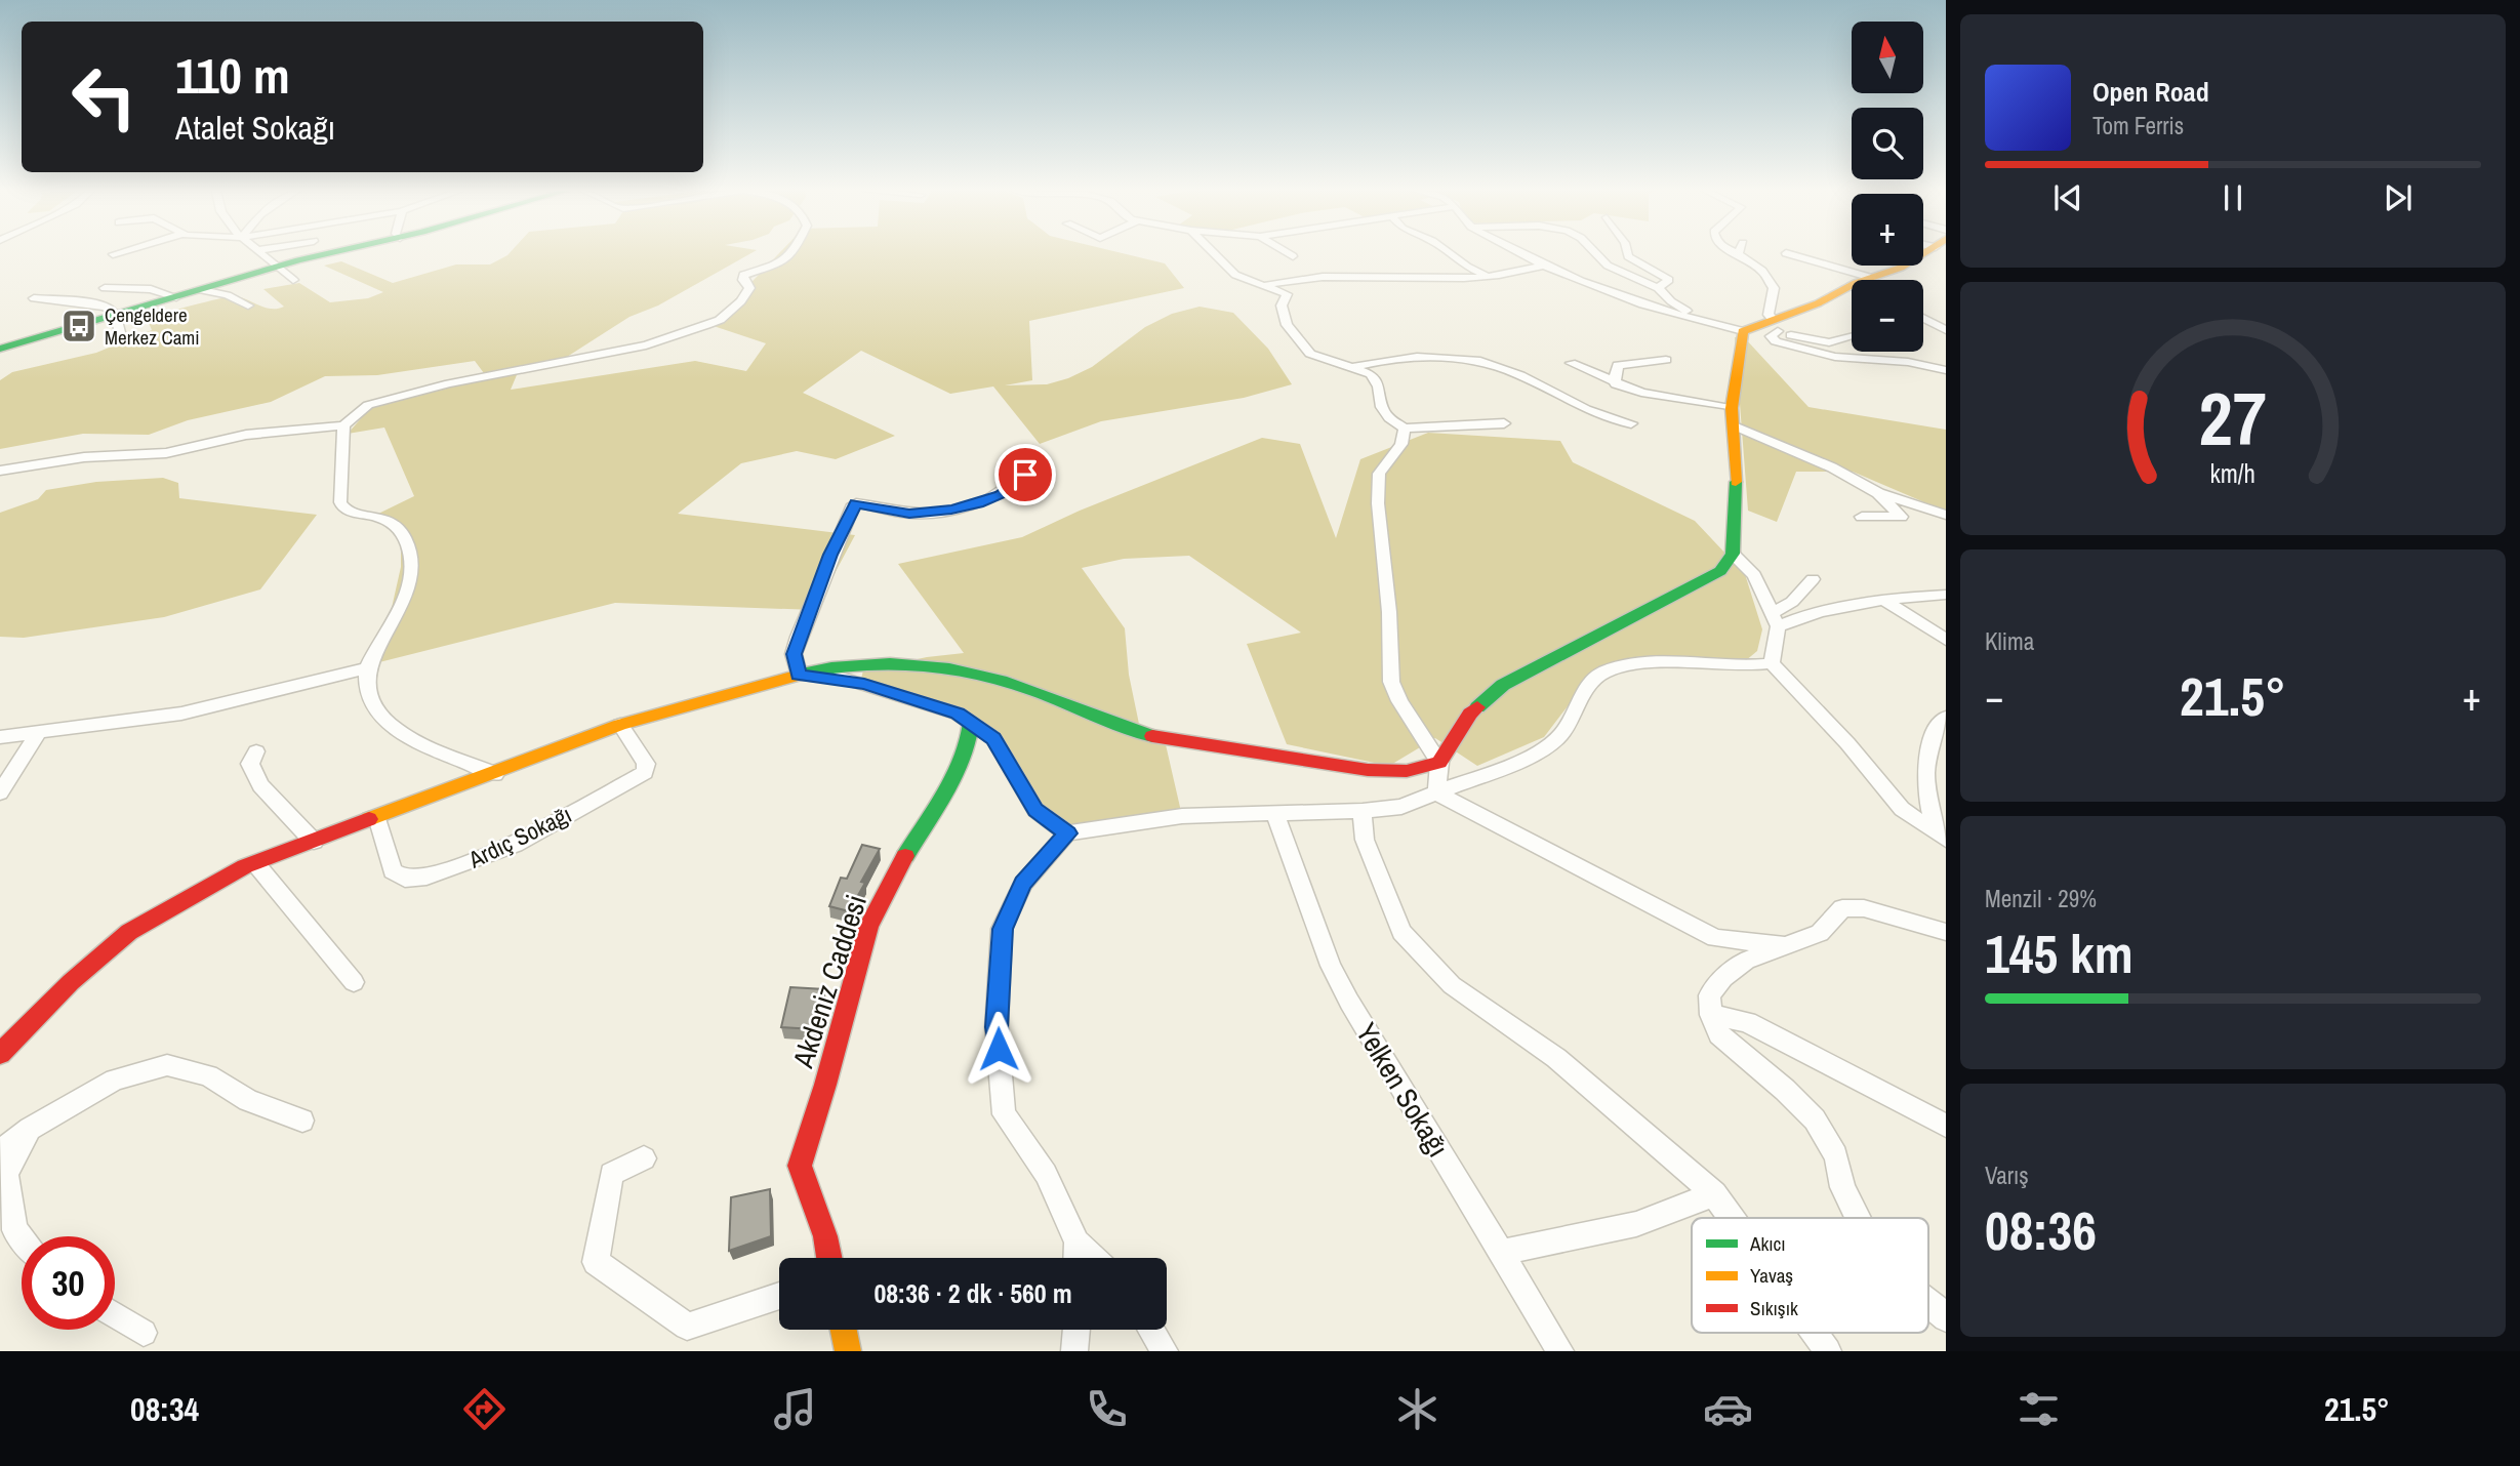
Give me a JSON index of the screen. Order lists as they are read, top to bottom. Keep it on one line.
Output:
{"streets":{"street":["Ardıç Sokağı","Akdeniz Caddesi","Yelken Sokağı"]},"places":{"bus stop":["Çengeldere Merkez Cami"]},"legend":["Akıcı","Yavaş","Sıkışık"],"north":"top","page":{"map_buttons":["+","−"],"turn":["110 m","Atalet Sokağı"],"song":["Open Road","Tom Ferris"],"tile":["Klima",["Menzil · 29%","145 km"],["Varış","08:36"]],"heat":["−","21.5°","+"],"limit":"30","trip":"08:36 · 2 dk · 560 m","tabs":["08:34","21.5°"],"gauge":["27","km/h"]}}
